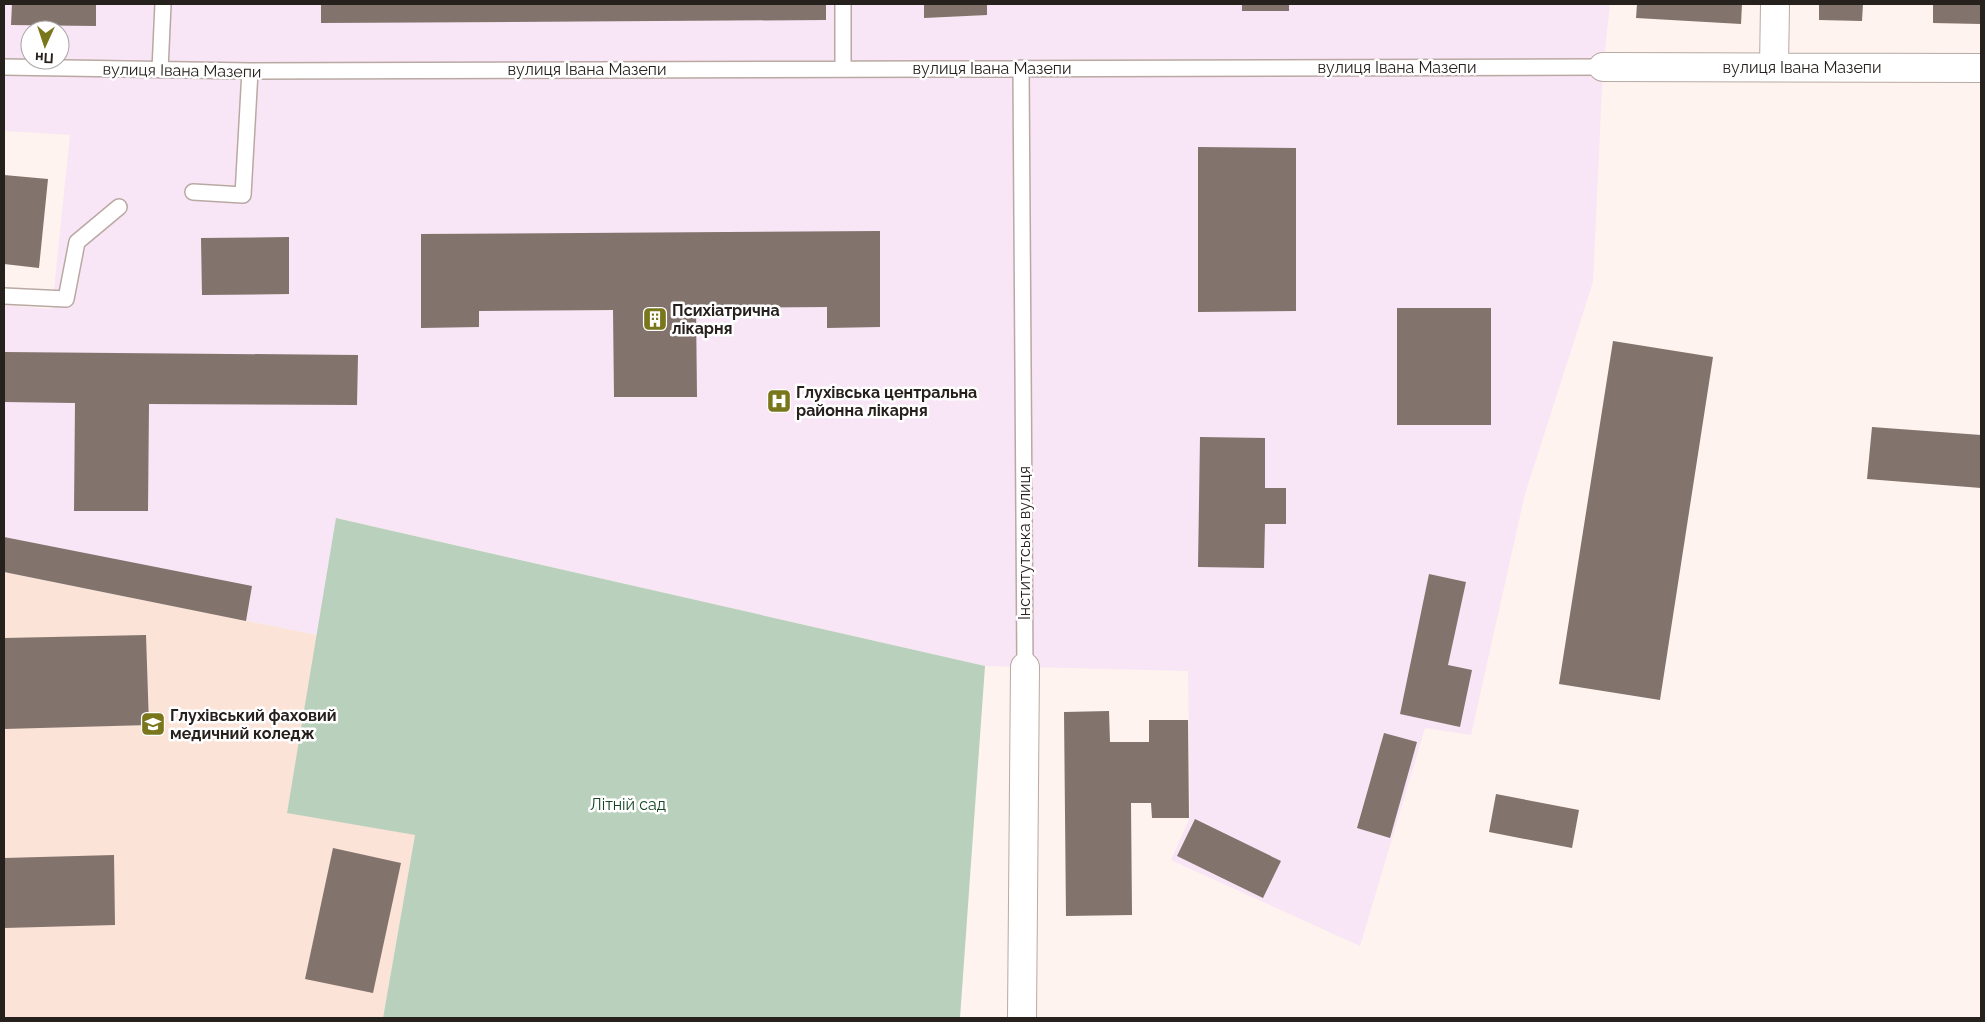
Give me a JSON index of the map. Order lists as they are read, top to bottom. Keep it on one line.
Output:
{"streets":{"street":["вулиця Івана Мазепи","Інститутська вулиця"]},"crossings":[["вулиця Івана Мазепи","Інститутська вулиця"]],"parks":["Літній сад"],"places":{"building":["Психіатрична лікарня"],"hospital":["Глухівська центральна районна лікарня"],"school or university":["Глухівський фаховий медичний коледж"]},"north":"bottom"}
